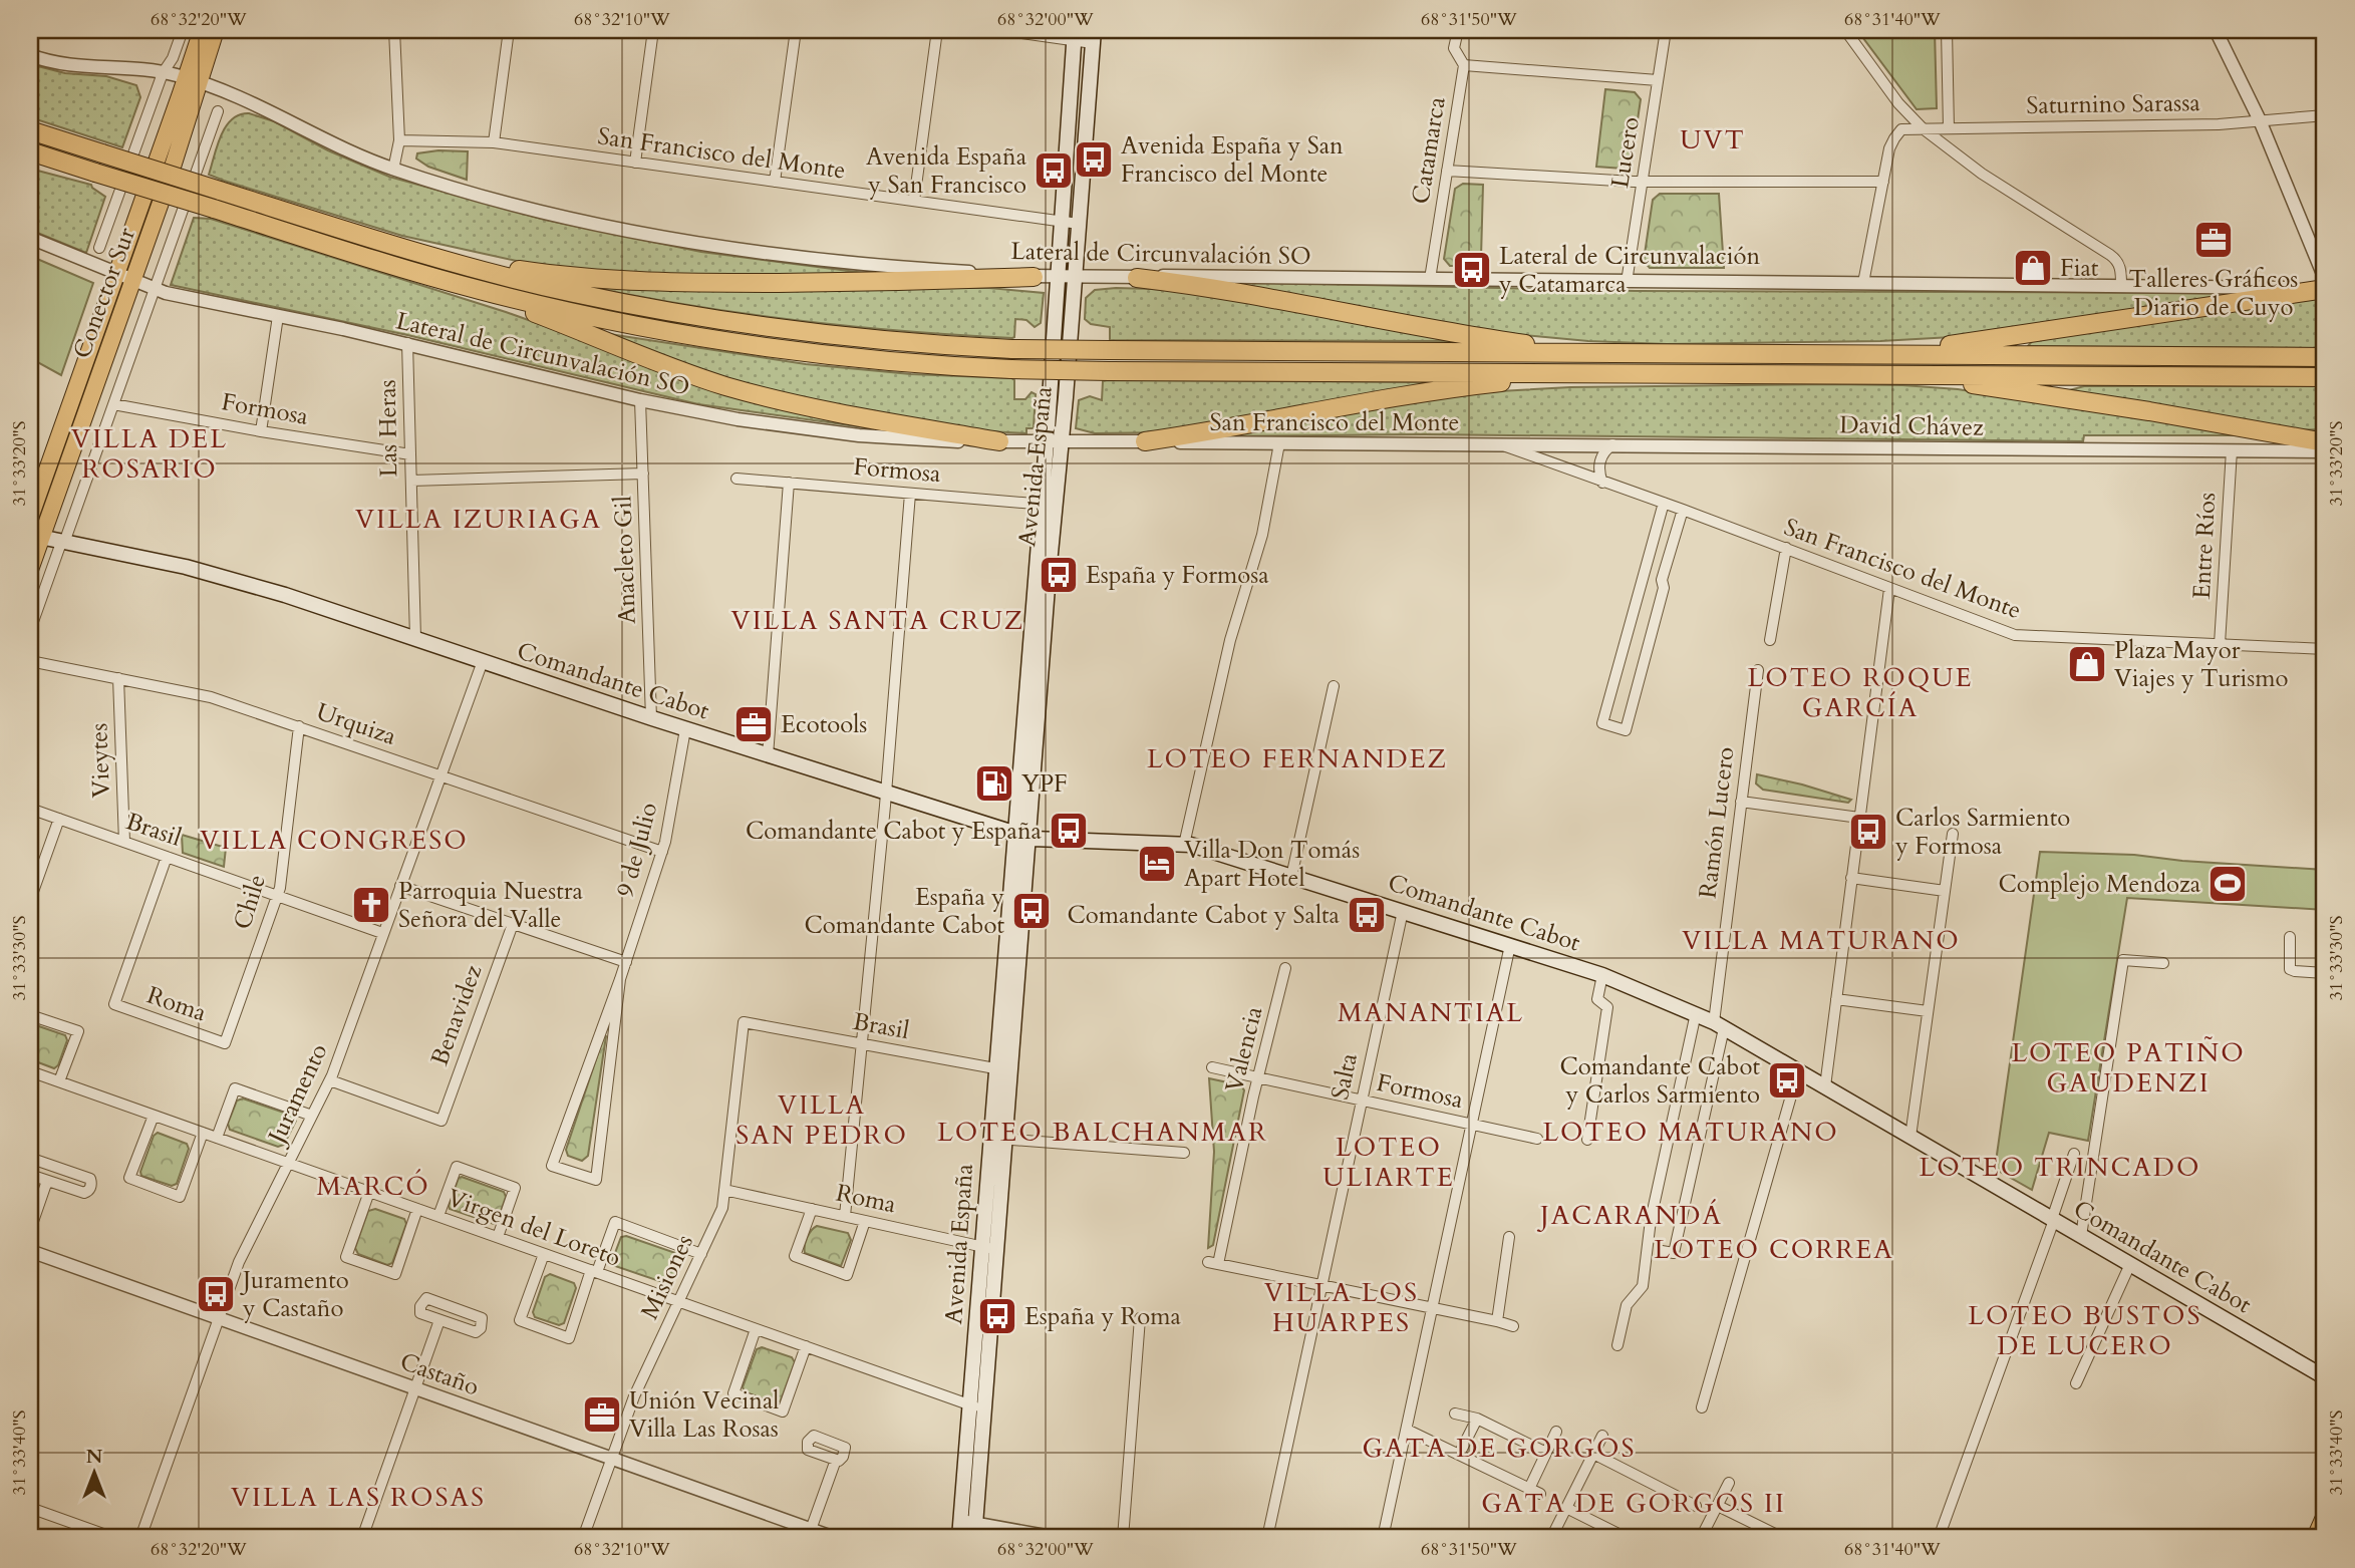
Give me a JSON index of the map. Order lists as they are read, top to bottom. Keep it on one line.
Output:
{"streets":{"main road":["Conector Sur","Avenida España","Comandante Cabot"],"street":["Saturnino Sarassa","Catamarca","Lucero","San Francisco del Monte","Lateral de Circunvalación SO","Formosa","David Chávez","Las Heras","Entre Ríos","Anacleto Gil","Urquiza","Vieytes","Ramón Lucero","Brasil","9 de Julio","Chile","Roma","Benavidez","Valencia","Salta","Juramento","Virgen del Loreto","Misiones","Castaño"]},"crossings":[["Catamarca","Lateral de Circunvalación SO"],["Lucero","Lateral de Circunvalación SO"],["San Francisco del Monte","Lateral de Circunvalación SO"],["San Francisco del Monte","David Chávez"],["San Francisco del Monte","Avenida España"],["San Francisco del Monte","Entre Ríos"],["Lateral de Circunvalación SO","Conector Sur"],["Lateral de Circunvalación SO","Las Heras"],["Lateral de Circunvalación SO","Avenida España"],["Lateral de Circunvalación SO","Anacleto Gil"],["Conector Sur","Comandante Cabot"],["Formosa","Las Heras"],["Formosa","Avenida España"],["Formosa","Valencia"],["Formosa","Salta"],["David Chávez","Entre Ríos"],["Las Heras","Comandante Cabot"],["Avenida España","Comandante Cabot"],["Avenida España","Brasil"],["Avenida España","Roma"],["Avenida España","Virgen del Loreto"],["Anacleto Gil","Comandante Cabot"],["Comandante Cabot","Ramón Lucero"],["Comandante Cabot","9 de Julio"],["Comandante Cabot","Salta"],["Comandante Cabot","Juramento"],["Urquiza","Vieytes"],["Urquiza","9 de Julio"],["Urquiza","Chile"],["Urquiza","Juramento"],["Vieytes","Brasil"],["Brasil","Chile"],["Brasil","Roma"],["Brasil","Juramento"],["Brasil","Misiones"],["Chile","Roma"],["Roma","Misiones"],["Benavidez","Juramento"],["Valencia","Salta"],["Juramento","Virgen del Loreto"],["Juramento","Castaño"],["Virgen del Loreto","Misiones"],["Misiones","Castaño"]],"districts":["UVT","VILLA DEL ROSARIO","VILLA IZURIAGA","VILLA SANTA CRUZ","LOTEO ROQUE GARCÍA","LOTEO FERNANDEZ","VILLA CONGRESO","VILLA MATURANO","MANANTIAL","LOTEO PATIÑO GAUDENZI","VILLA SAN PEDRO","LOTEO BALCHANMAR","LOTEO MATURANO","LOTEO ULIARTE","LOTEO TRINCADO","MARCÓ","JACARANDÁ","LOTEO CORREA","VILLA LOS HUARPES","LOTEO BUSTOS DE LUCERO","GATA DE GORGOS","VILLA LAS ROSAS","GATA DE GORGOS II"],"places":{"bus stop":["Avenida España y San Francisco del Monte","Avenida España y San Francisco","Lateral de Circunvalación y Catamarca","España y Formosa","Comandante Cabot y España","Carlos Sarmiento y Formosa","España y Comandante Cabot","Comandante Cabot y Salta","Comandante Cabot y Carlos Sarmiento","Juramento y Castaño","España y Roma"],"office":["Talleres Gráficos Diario de Cuyo","Ecotools","Unión Vecinal Villa Las Rosas"],"shop":["Fiat","Plaza Mayor Viajes y Turismo"],"fuel station":["YPF"],"hotel":["Villa Don Tomás Apart Hotel"],"sports":["Complejo Mendoza"],"church":["Parroquia Nuestra Señora del Valle"]},"north":"top","coordinates":["68°32'20\"W","68°32'10\"W","68°32'00\"W","68°31'50\"W","68°31'40\"W","31°33'20\"S","31°33'30\"S","31°33'40\"S"]}
